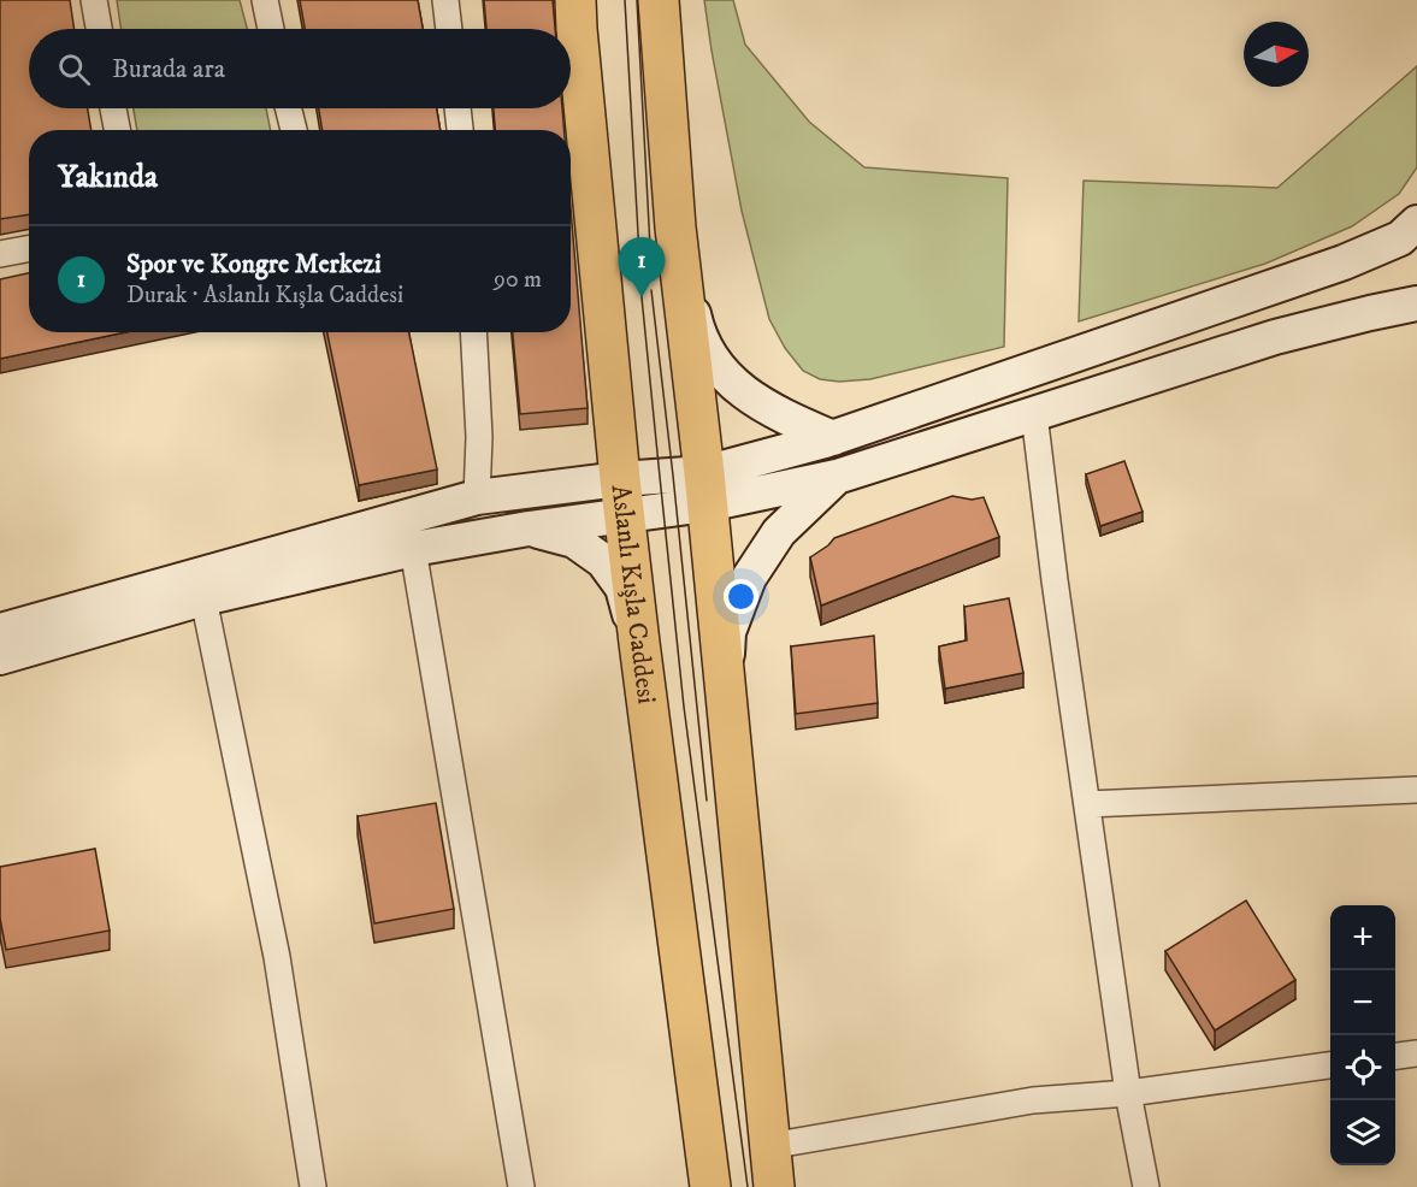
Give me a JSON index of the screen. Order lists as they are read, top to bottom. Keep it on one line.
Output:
{"streets":{"main road":["Aslanlı Kışla Caddesi"]},"north":"right","page":{"search":"Burada ara","heading":"Yakında","list":[{"mark":"1","name":"Spor ve Kongre Merkezi","note":"Durak · Aslanlı Kışla Caddesi","value":"90 m"}],"pins":"1","map_buttons":["+","−"]}}
